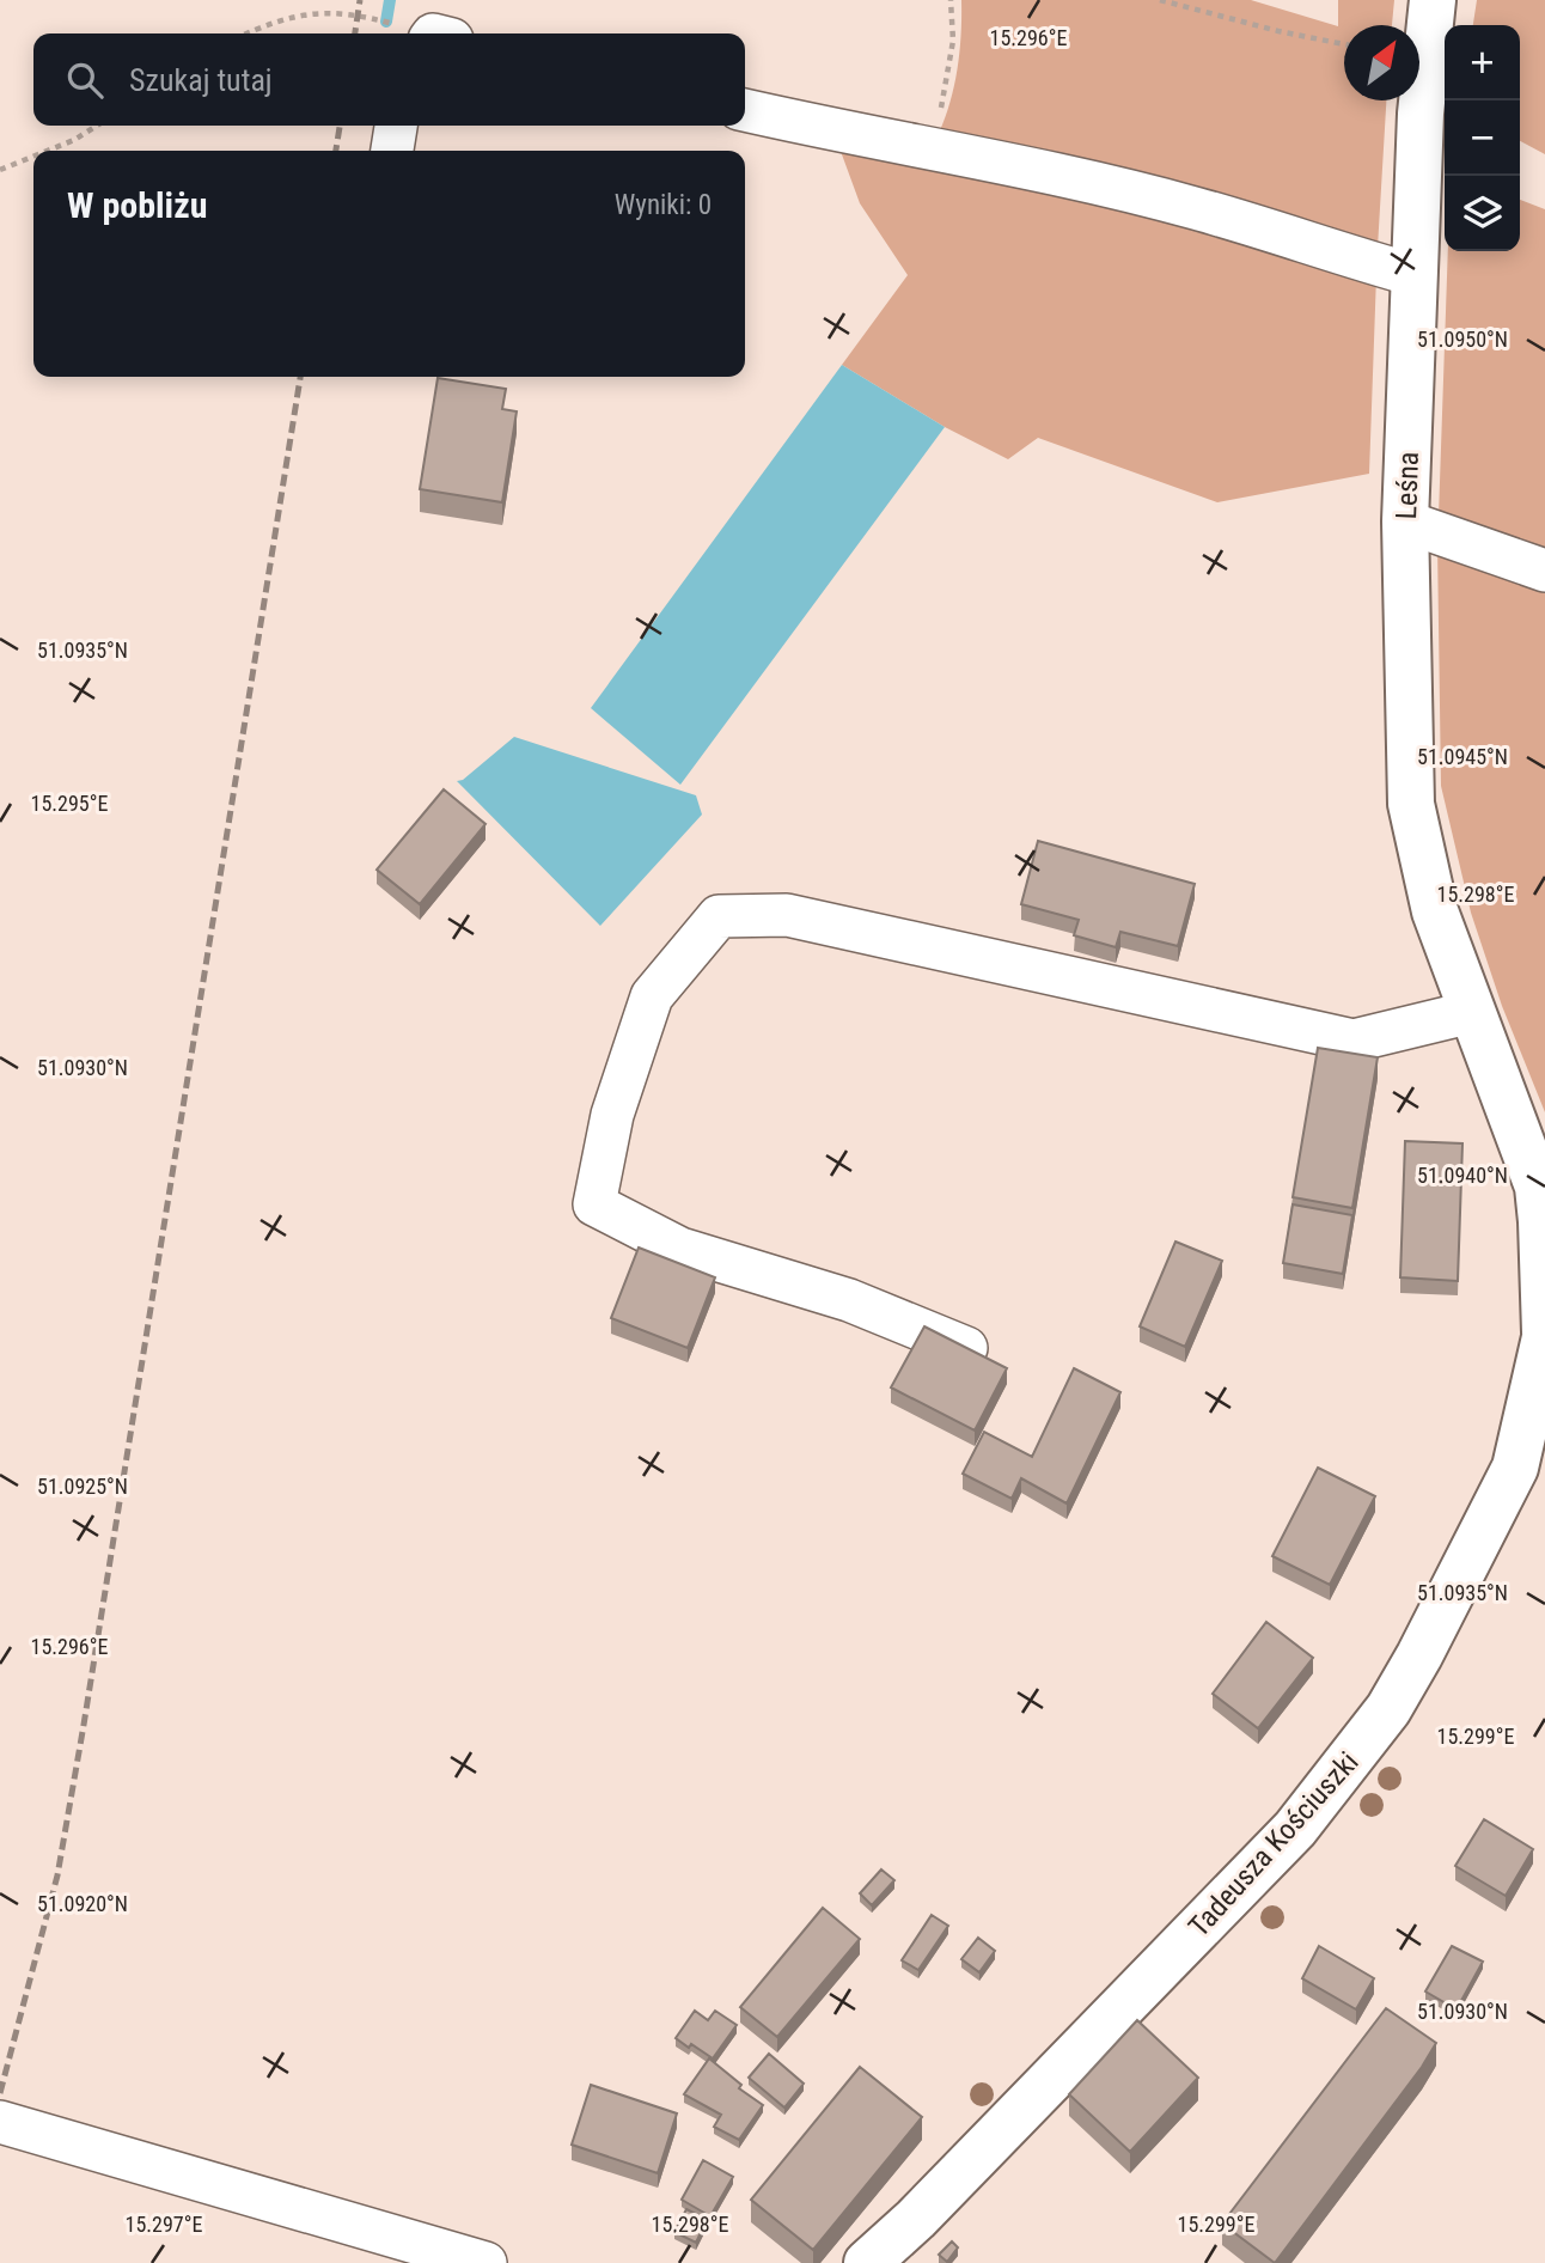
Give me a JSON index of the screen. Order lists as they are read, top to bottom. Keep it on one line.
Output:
{"streets":{"main road":["Leśna","Tadeusza Kościuszki"]},"crossings":[["Leśna","Tadeusza Kościuszki"]],"north":"top right","page":{"map_buttons":["+","−"],"search":"Szukaj tutaj","heading":["W pobliżu","Wyniki: 0"]},"coordinates":["15.296°E","51.0950°N","51.0935°N","51.0945°N","15.295°E","15.298°E","51.0930°N","51.0940°N","51.0925°N","15.299°E","51.0920°N","15.297°E"]}
